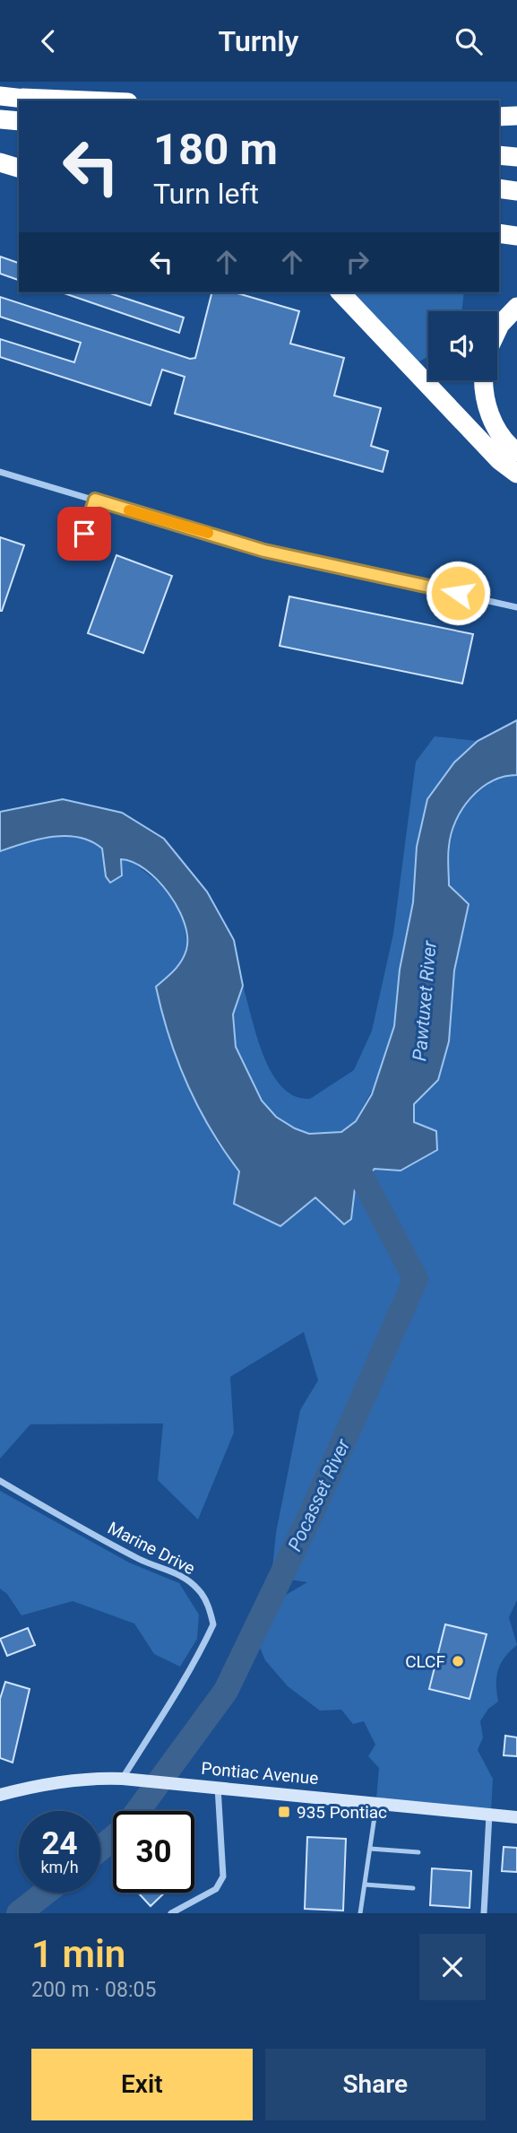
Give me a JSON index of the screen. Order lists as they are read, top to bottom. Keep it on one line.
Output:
{"streets":{"main road":["Pontiac Avenue"],"street":["Marine Drive"]},"crossings":[["Marine Drive","Pontiac Avenue"]],"water":["Pawtuxet River","Pocasset River"],"places":{"other":["CLCF"],"transit":["935 Pontiac"]},"page":{"header":"Turnly","turn":["180 m","Turn left"],"speed":"24 km/h","limit":"30","heading":["1 min","200 m · 08:05"],"buttons":["Exit","Share"]}}
